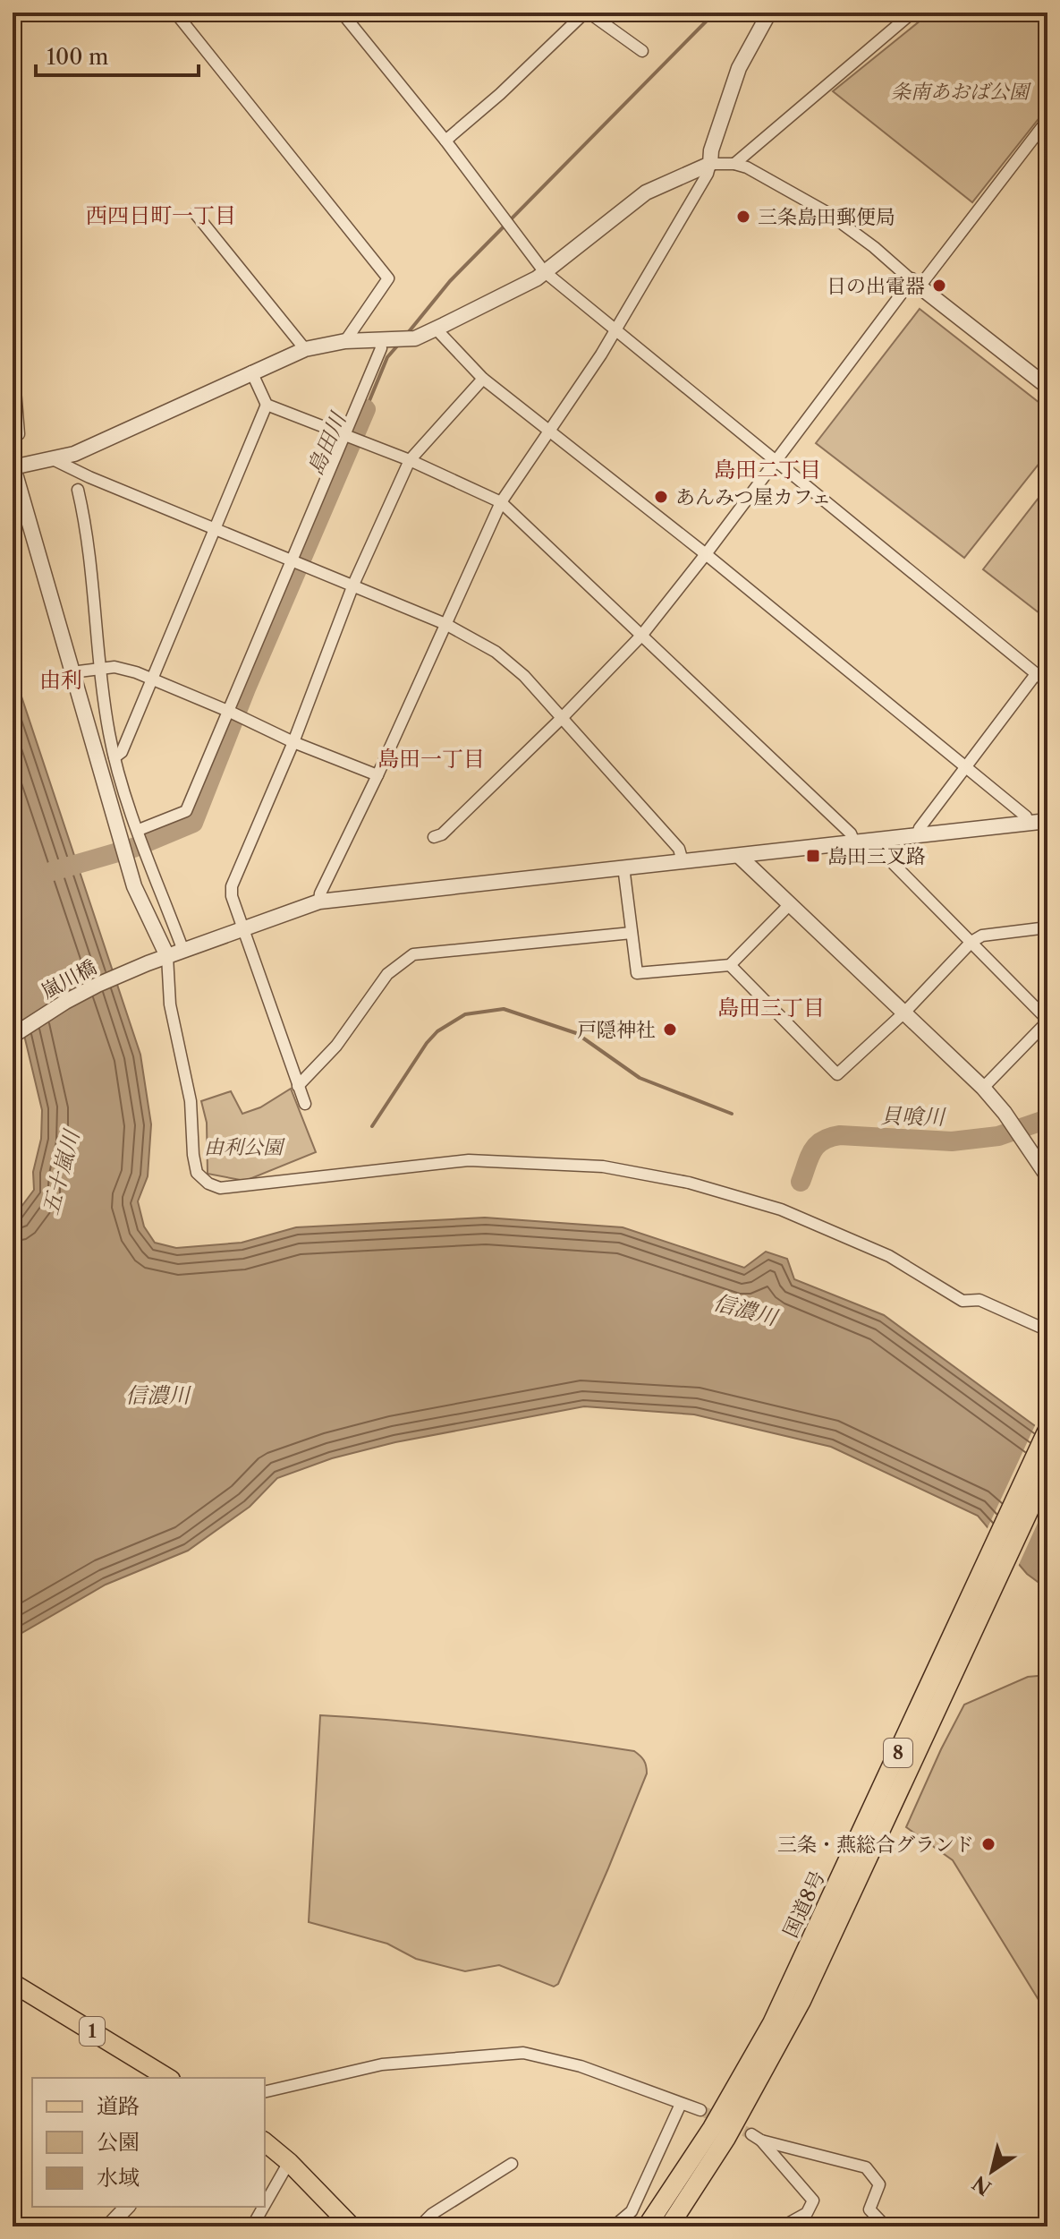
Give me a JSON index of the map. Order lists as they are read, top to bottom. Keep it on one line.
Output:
{"streets":{"main road":["8","国道8号","1"],"street":["嵐川橋"]},"districts":["西四日町一丁目","島田二丁目","由利","島田一丁目","島田三丁目"],"water":["島田川","貝喰川","五十嵐川","信濃川"],"parks":["条南あおば公園","由利公園"],"places":{"other":["三条島田郵便局","日の出電器","あんみつ屋カフェ","戸隠神社","三条・燕総合グランド"],"transit":["島田三叉路"]},"legend":["道路","公園","水域"],"scale_bar":"100 m","north":"bottom left"}
